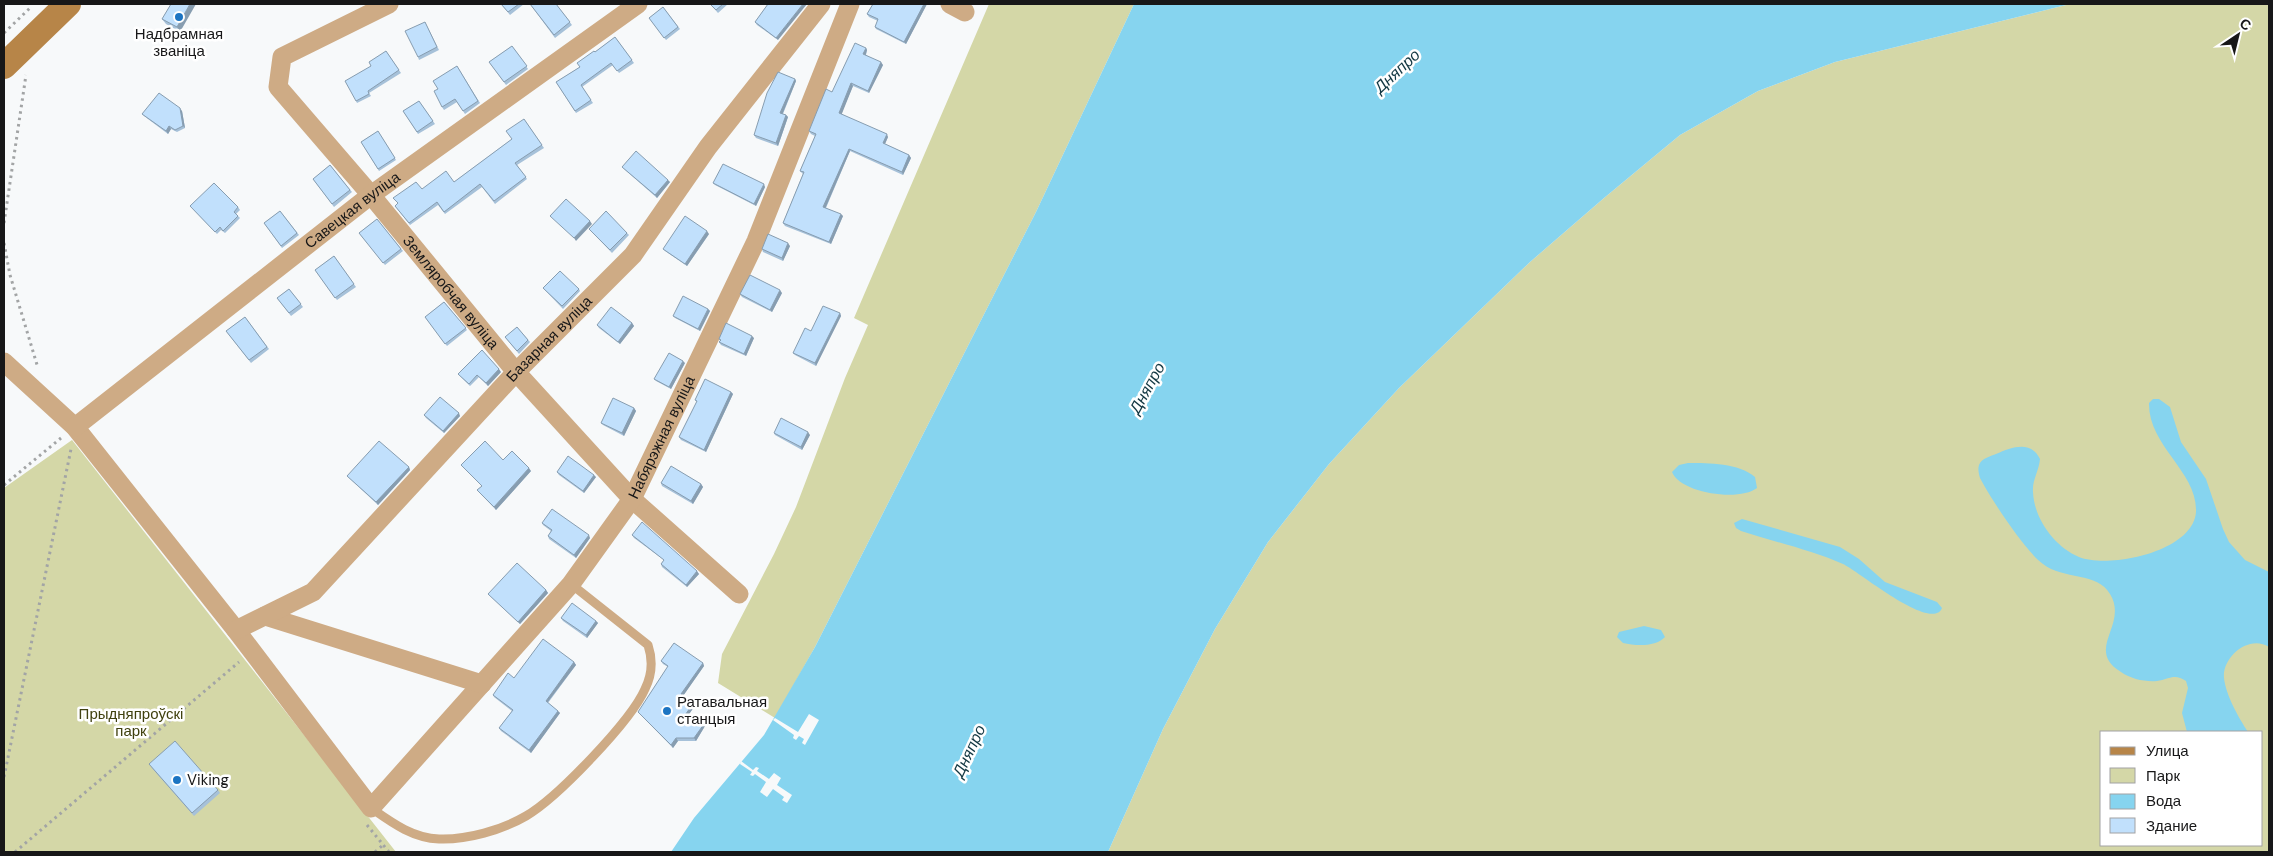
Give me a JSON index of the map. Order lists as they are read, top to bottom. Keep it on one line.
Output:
{"streets":{"street":["Савецкая вуліца","Земляробчая вуліца","Базарная вуліца","Набярэжная вуліца"]},"crossings":[["Савецкая вуліца","Земляробчая вуліца"],["Земляробчая вуліца","Базарная вуліца"],["Земляробчая вуліца","Набярэжная вуліца"]],"water":["Дняпро"],"parks":["Прыдняпроўскі парк"],"places":["Надбрамная званіца","Ратавальная станцыя","Viking"],"legend":["Улица","Парк","Вода","Здание"],"north":"top right"}
